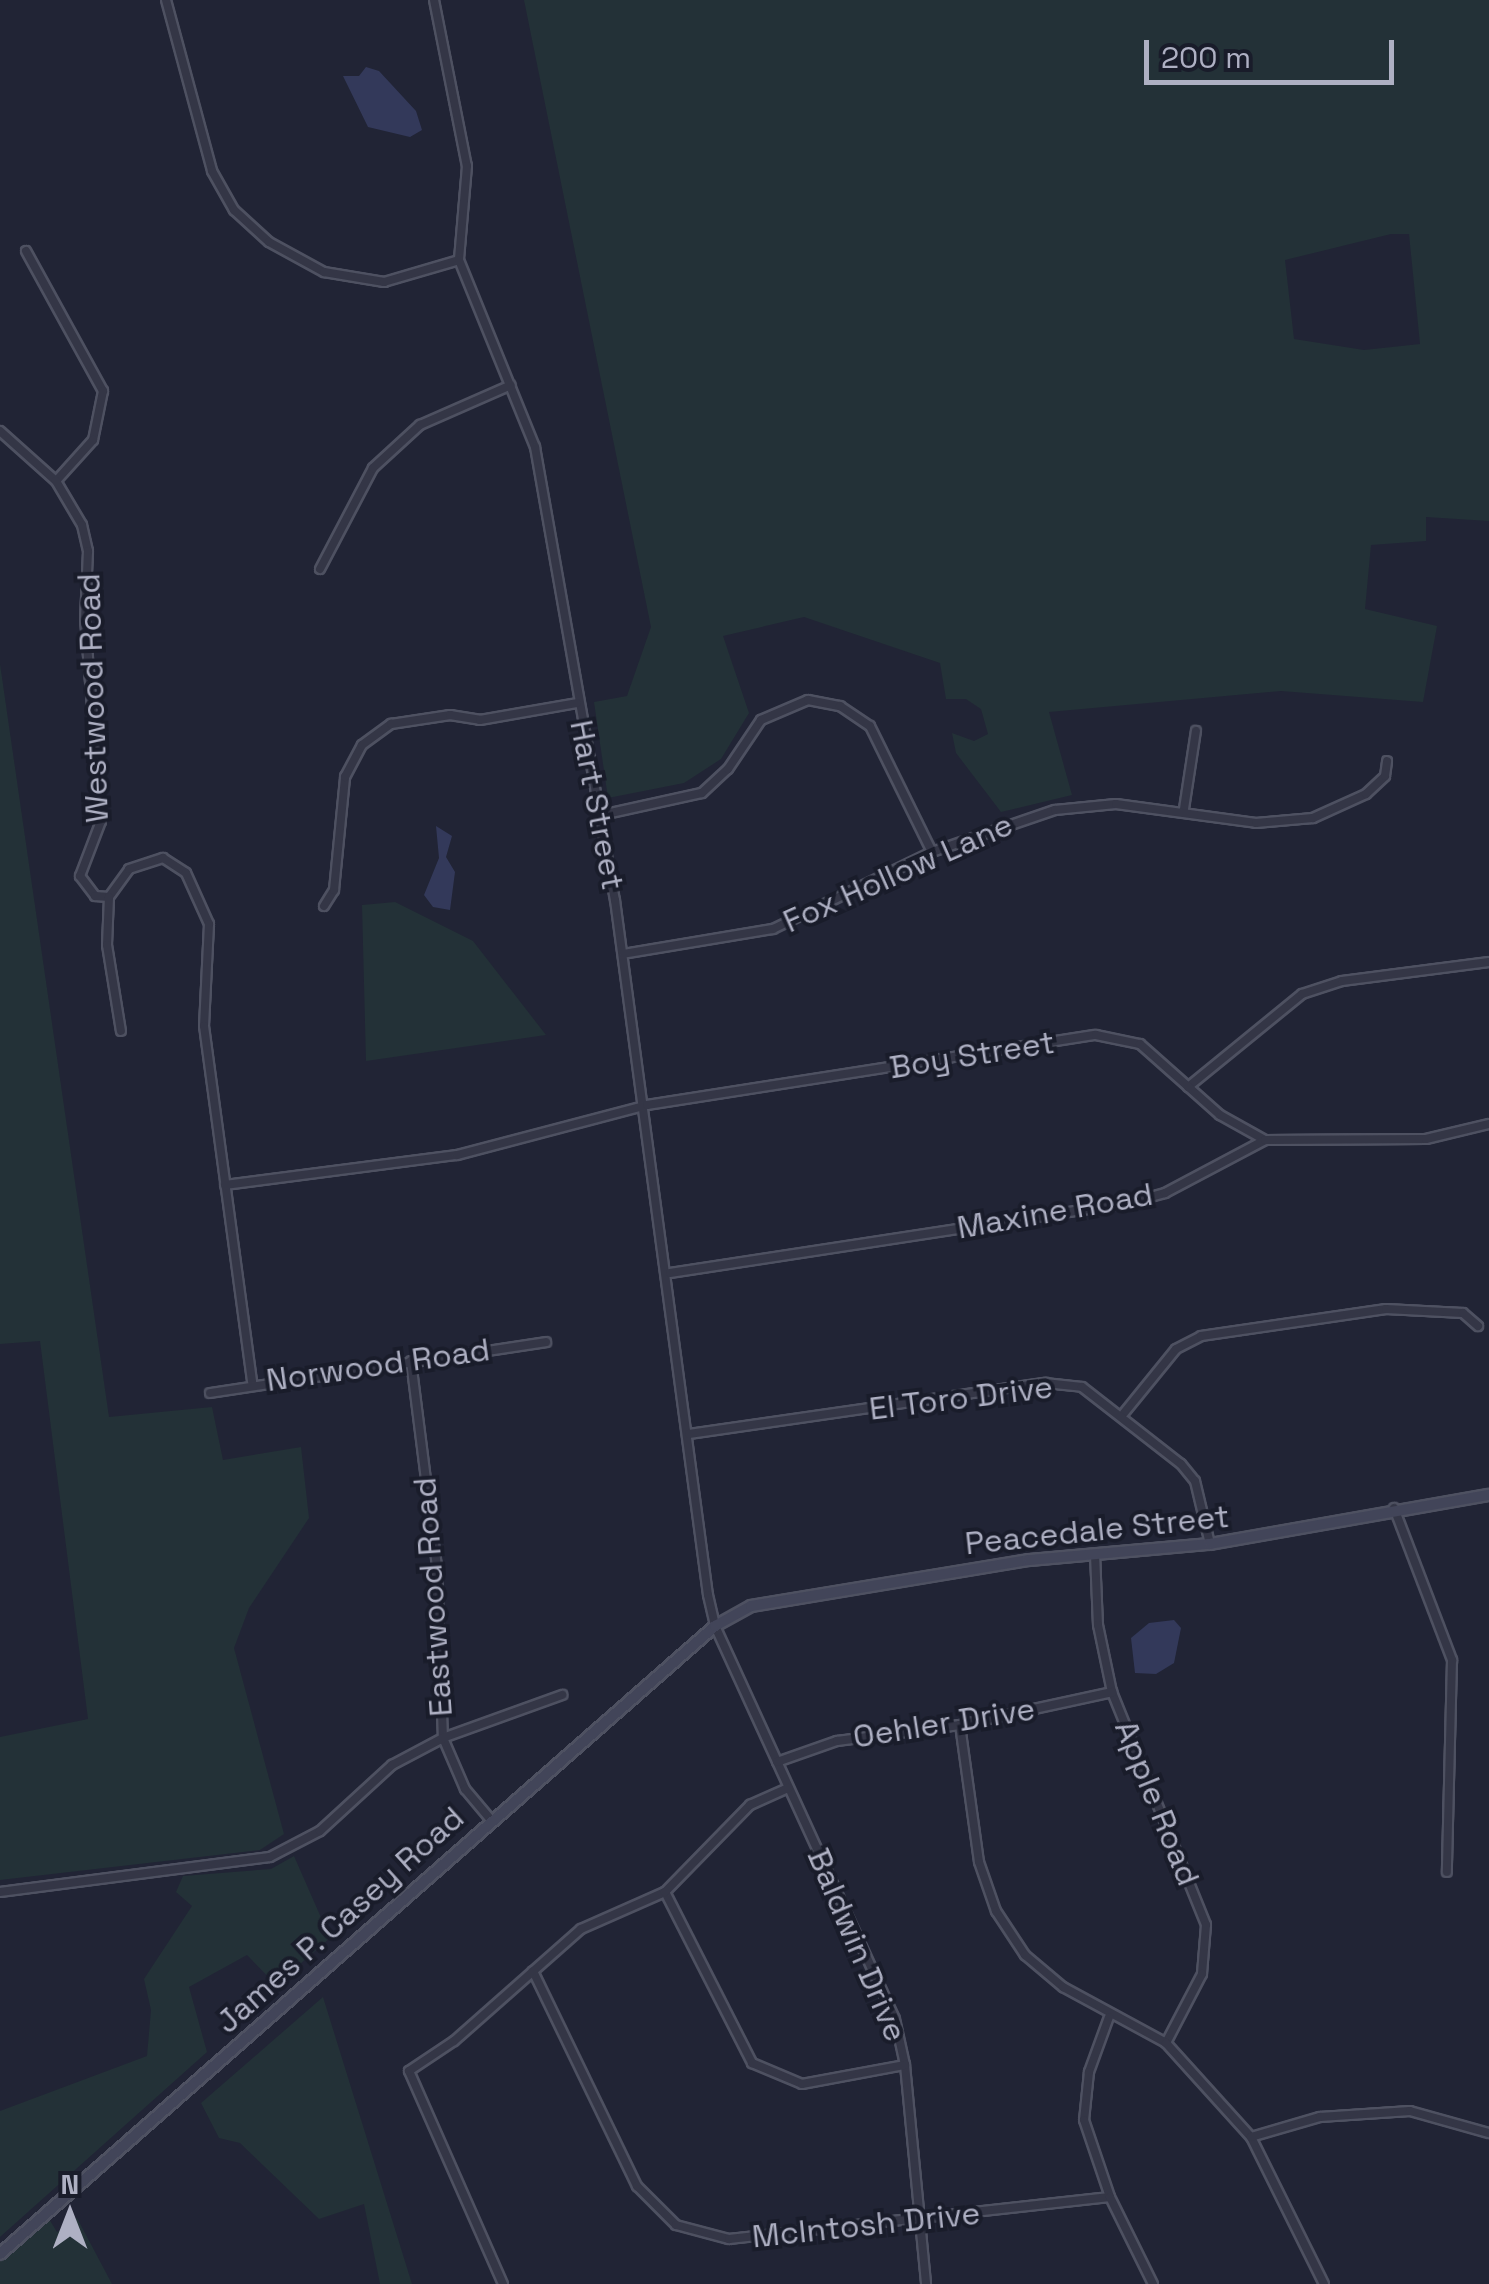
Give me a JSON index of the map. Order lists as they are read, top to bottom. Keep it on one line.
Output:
{"streets":{"main road":["Peacedale Street","James P. Casey Road"],"street":["Westwood Road","Hart Street","Fox Hollow Lane","Boy Street","Maxine Road","Norwood Road","El Toro Drive","Eastwood Road","Oehler Drive","Apple Road","Baldwin Drive","McIntosh Drive"]},"crossings":[["Westwood Road","Boy Street"],["Westwood Road","Norwood Road"],["Hart Street","Fox Hollow Lane"],["Hart Street","Boy Street"],["Hart Street","Maxine Road"],["Hart Street","El Toro Drive"],["Hart Street","Peacedale Street"],["Hart Street","James P. Casey Road"],["Hart Street","Baldwin Drive"],["Boy Street","Maxine Road"],["Norwood Road","Eastwood Road"],["El Toro Drive","Peacedale Street"],["Peacedale Street","Apple Road"],["Peacedale Street","James P. Casey Road"],["Peacedale Street","Baldwin Drive"],["Eastwood Road","James P. Casey Road"],["Oehler Drive","Apple Road"],["Oehler Drive","Baldwin Drive"],["James P. Casey Road","Baldwin Drive"],["Baldwin Drive","McIntosh Drive"]],"scale_bar":"200 m","north":"top"}
